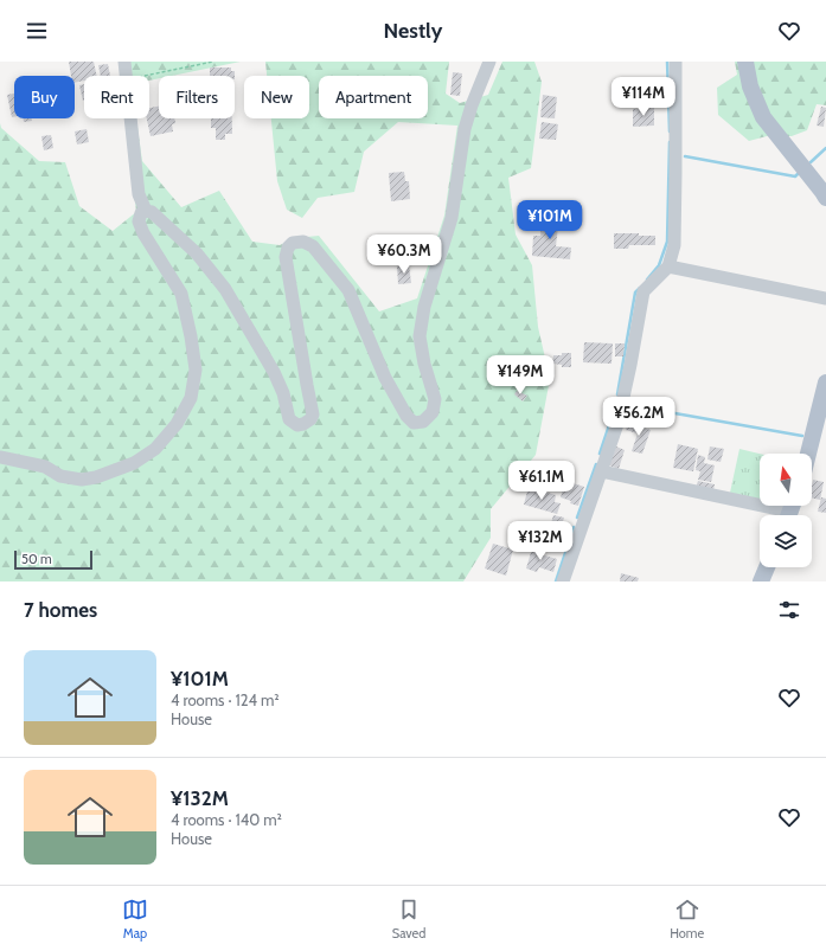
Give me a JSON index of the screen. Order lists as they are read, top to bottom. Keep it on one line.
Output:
{"scale_bar":"50 m","north":"top","page":{"header":"Nestly","chip":["Buy","Rent","Filters","New","Apartment"],"price":["¥114M","¥101M","¥60.3M","¥149M","¥56.2M","¥61.1M","¥132M"],"scale":"50 m","heading":"7 homes","list":[{"name":"¥101M","note":"4 rooms · 124 m² · House"},{"name":"¥132M","note":"4 rooms · 140 m² · House"}],"tabs":["Map","Saved","Home"]}}
